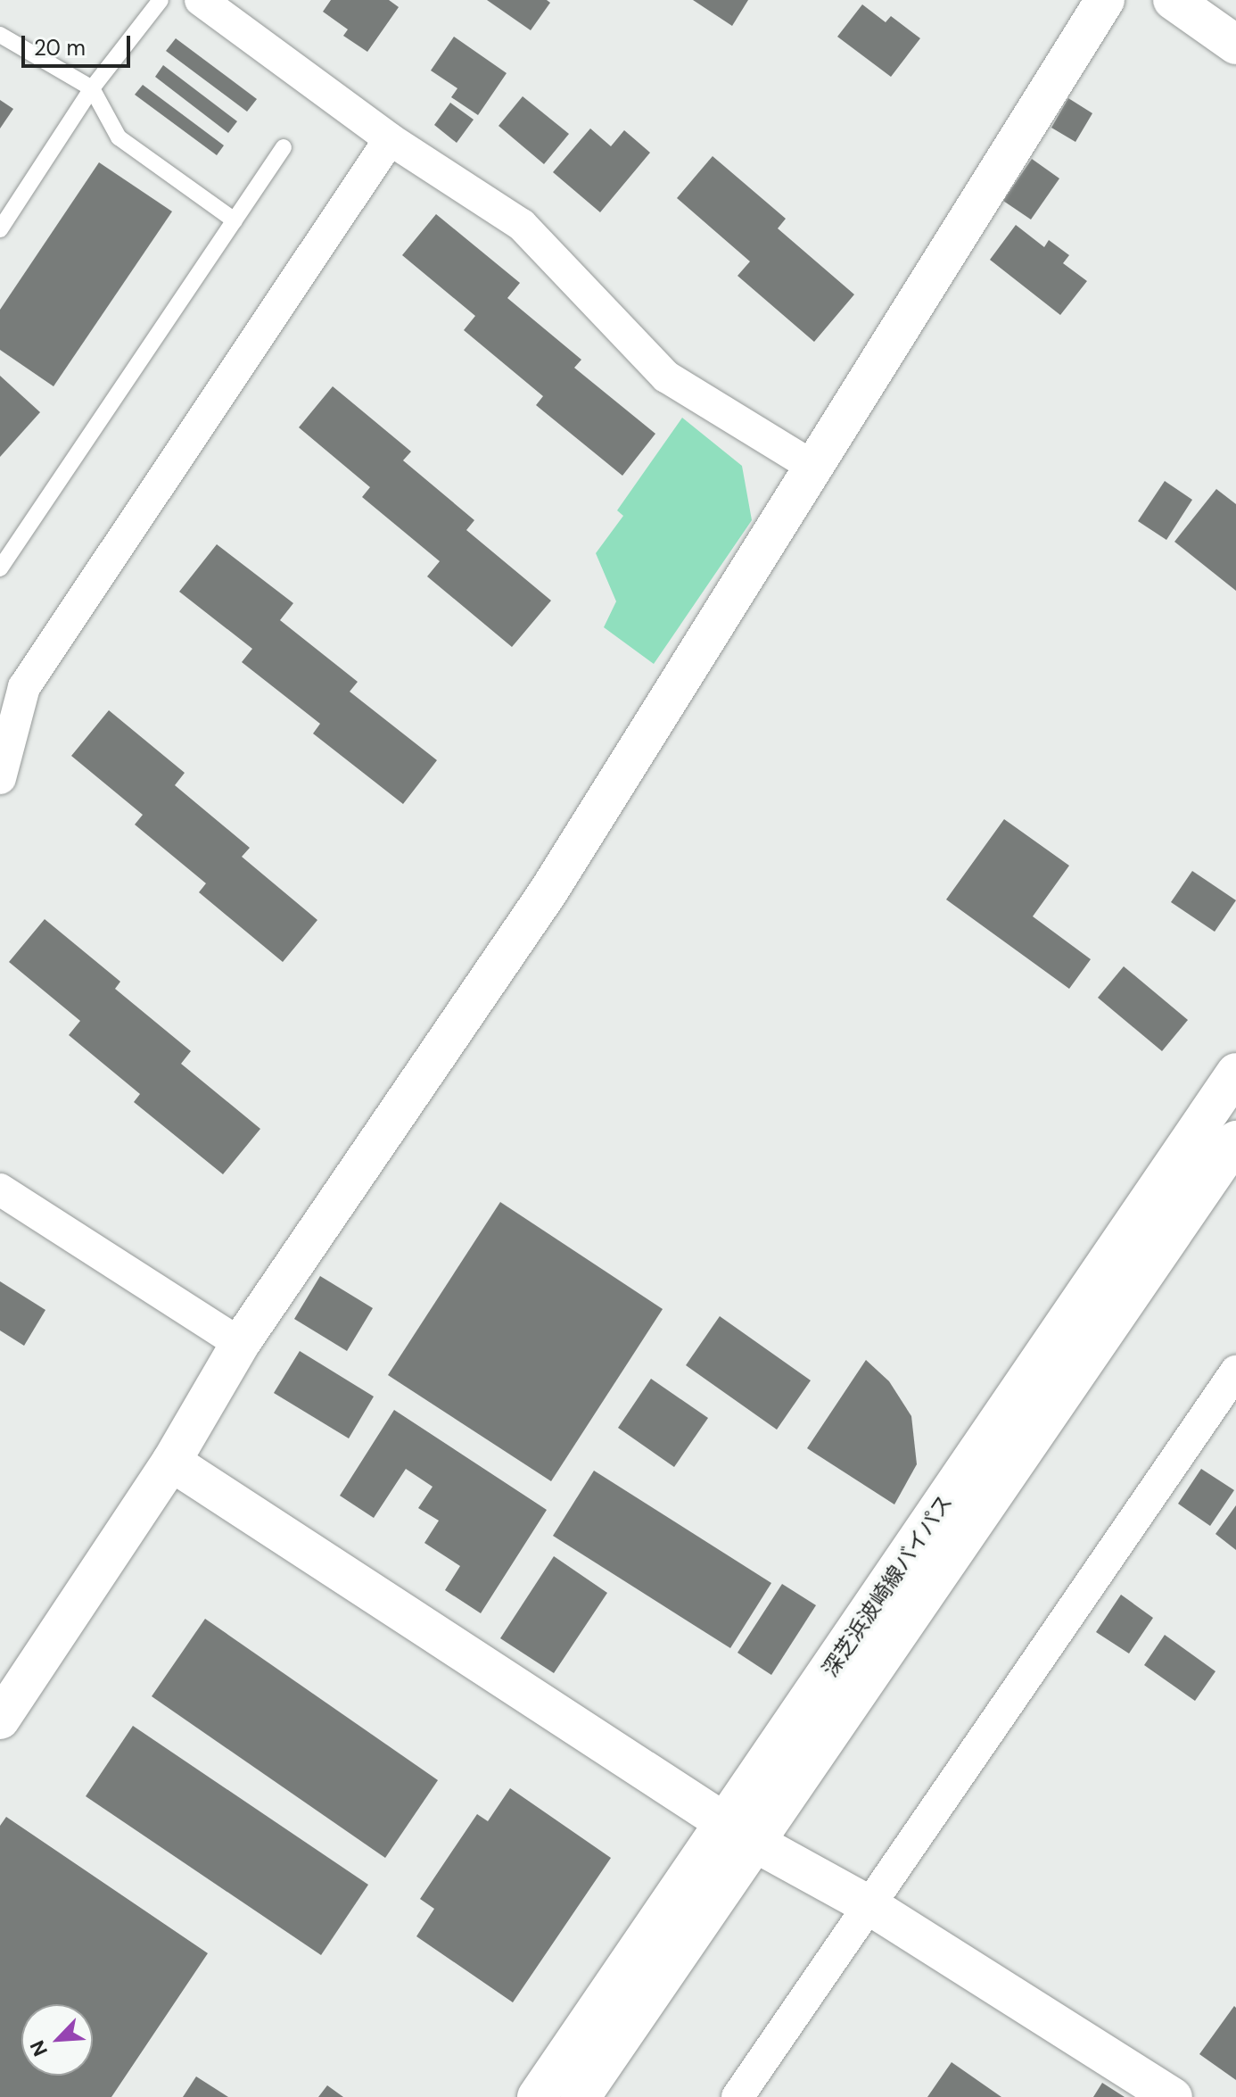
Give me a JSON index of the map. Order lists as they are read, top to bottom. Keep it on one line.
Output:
{"streets":{"street":["深芝浜波崎線バイパス"]},"scale_bar":"20 m","north":"bottom left"}
